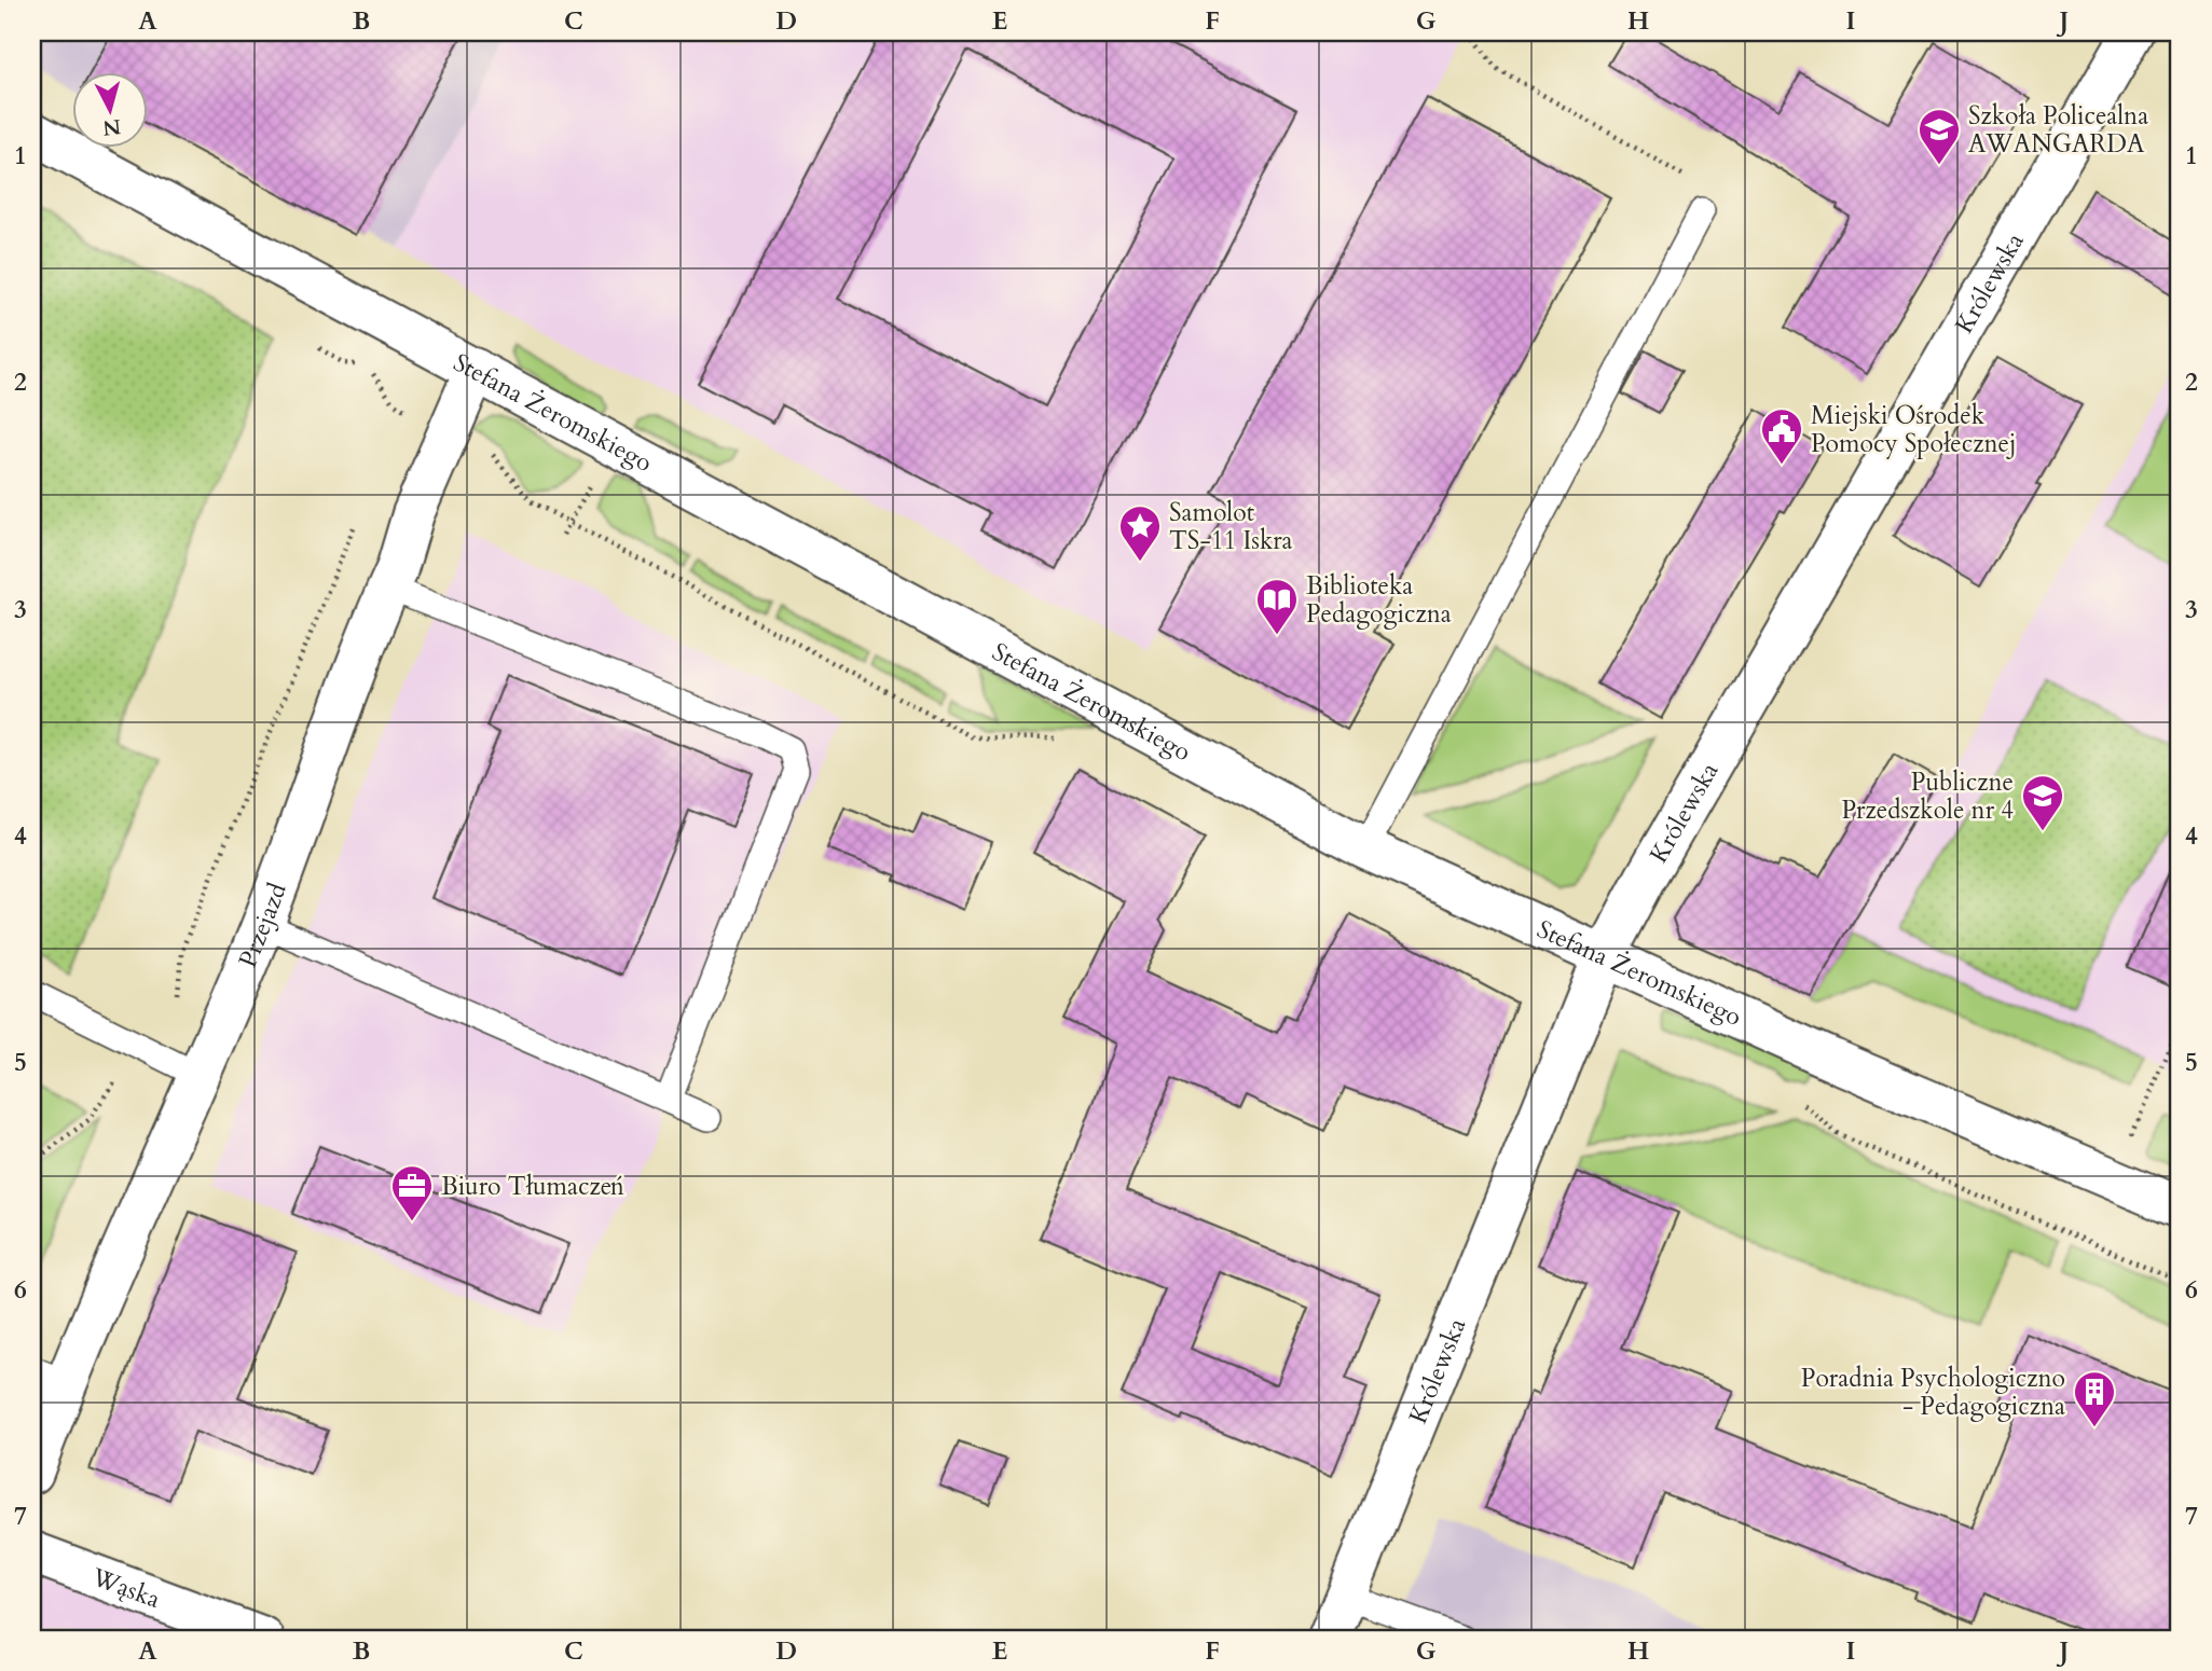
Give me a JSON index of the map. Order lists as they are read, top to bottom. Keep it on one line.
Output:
{"streets":{"street":["Królewska","Stefana Żeromskiego","Przejazd","Wąska"]},"crossings":[["Królewska","Stefana Żeromskiego"],["Stefana Żeromskiego","Przejazd"]],"places":{"school or university":["Szkoła Policealna AWANGARDA","Publiczne Przedszkole nr 4"],"public building":["Miejski Ośrodek Pomocy Społecznej"],"place":["Samolot TS-11 Iskra"],"library":["Biblioteka Pedagogiczna"],"office":["Biuro Tłumaczeń"],"building":["Poradnia Psychologiczno - Pedagogiczna"]},"north":"bottom","grid":{"columns":["A","B","C","D","E","F","G","H","I","J"],"rows":["1","2","3","4","5","6","7"]}}
